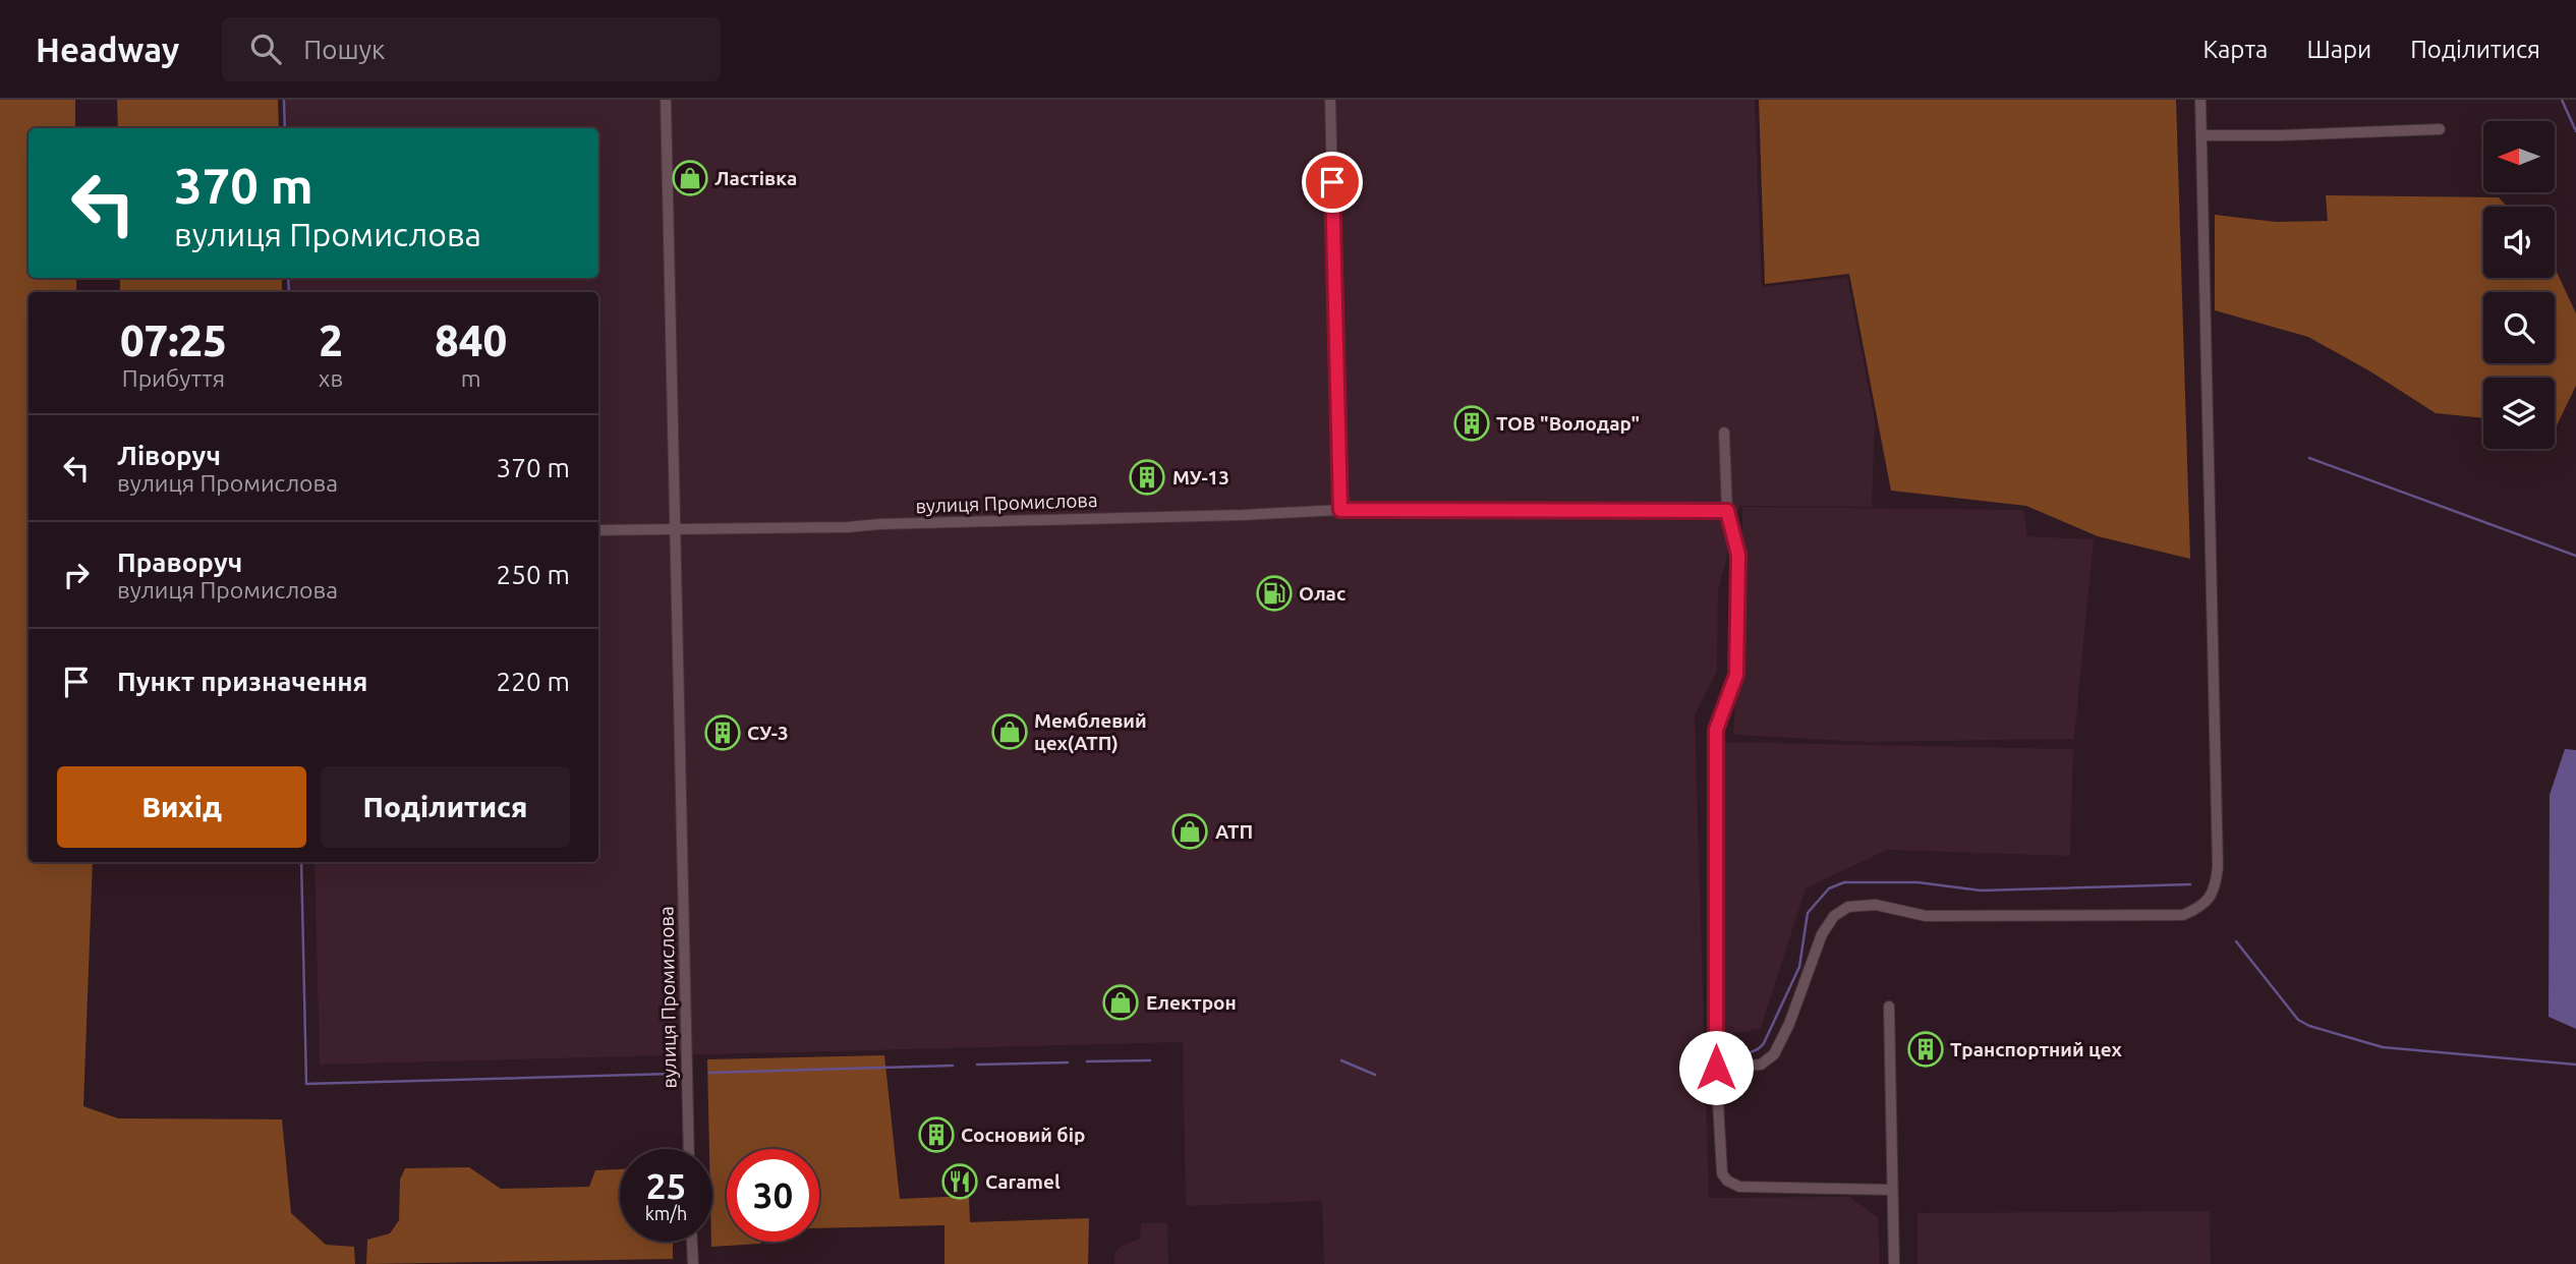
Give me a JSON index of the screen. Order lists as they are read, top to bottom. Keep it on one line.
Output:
{"streets":{"street":["вулиця Промислова"]},"places":{"shop":["Ластівка","Мемблевий цех(АТП)","АТП","Електрон"],"building":["ТОВ \"Володар\"","МУ-13","СУ-3","Транспортний цех","Сосновий бір"],"fuel station":["Олас"],"restaurant":["Caramel"]},"north":"left","page":{"header":"Headway","search":"Пошук","nav":["Карта","Шари","Поділитися"],"turn":["370 m","вулиця Промислова"],"eta":["07:25","Прибуття","2","хв","840","m"],"list":[{"name":"Ліворуч","note":"вулиця Промислова","value":"370 m"},{"name":"Праворуч","note":"вулиця Промислова","value":"250 m"},{"name":"Пункт призначення","value":"220 m"}],"buttons":["Вихід","Поділитися"],"speed":"25 km/h","limit":"30"}}
